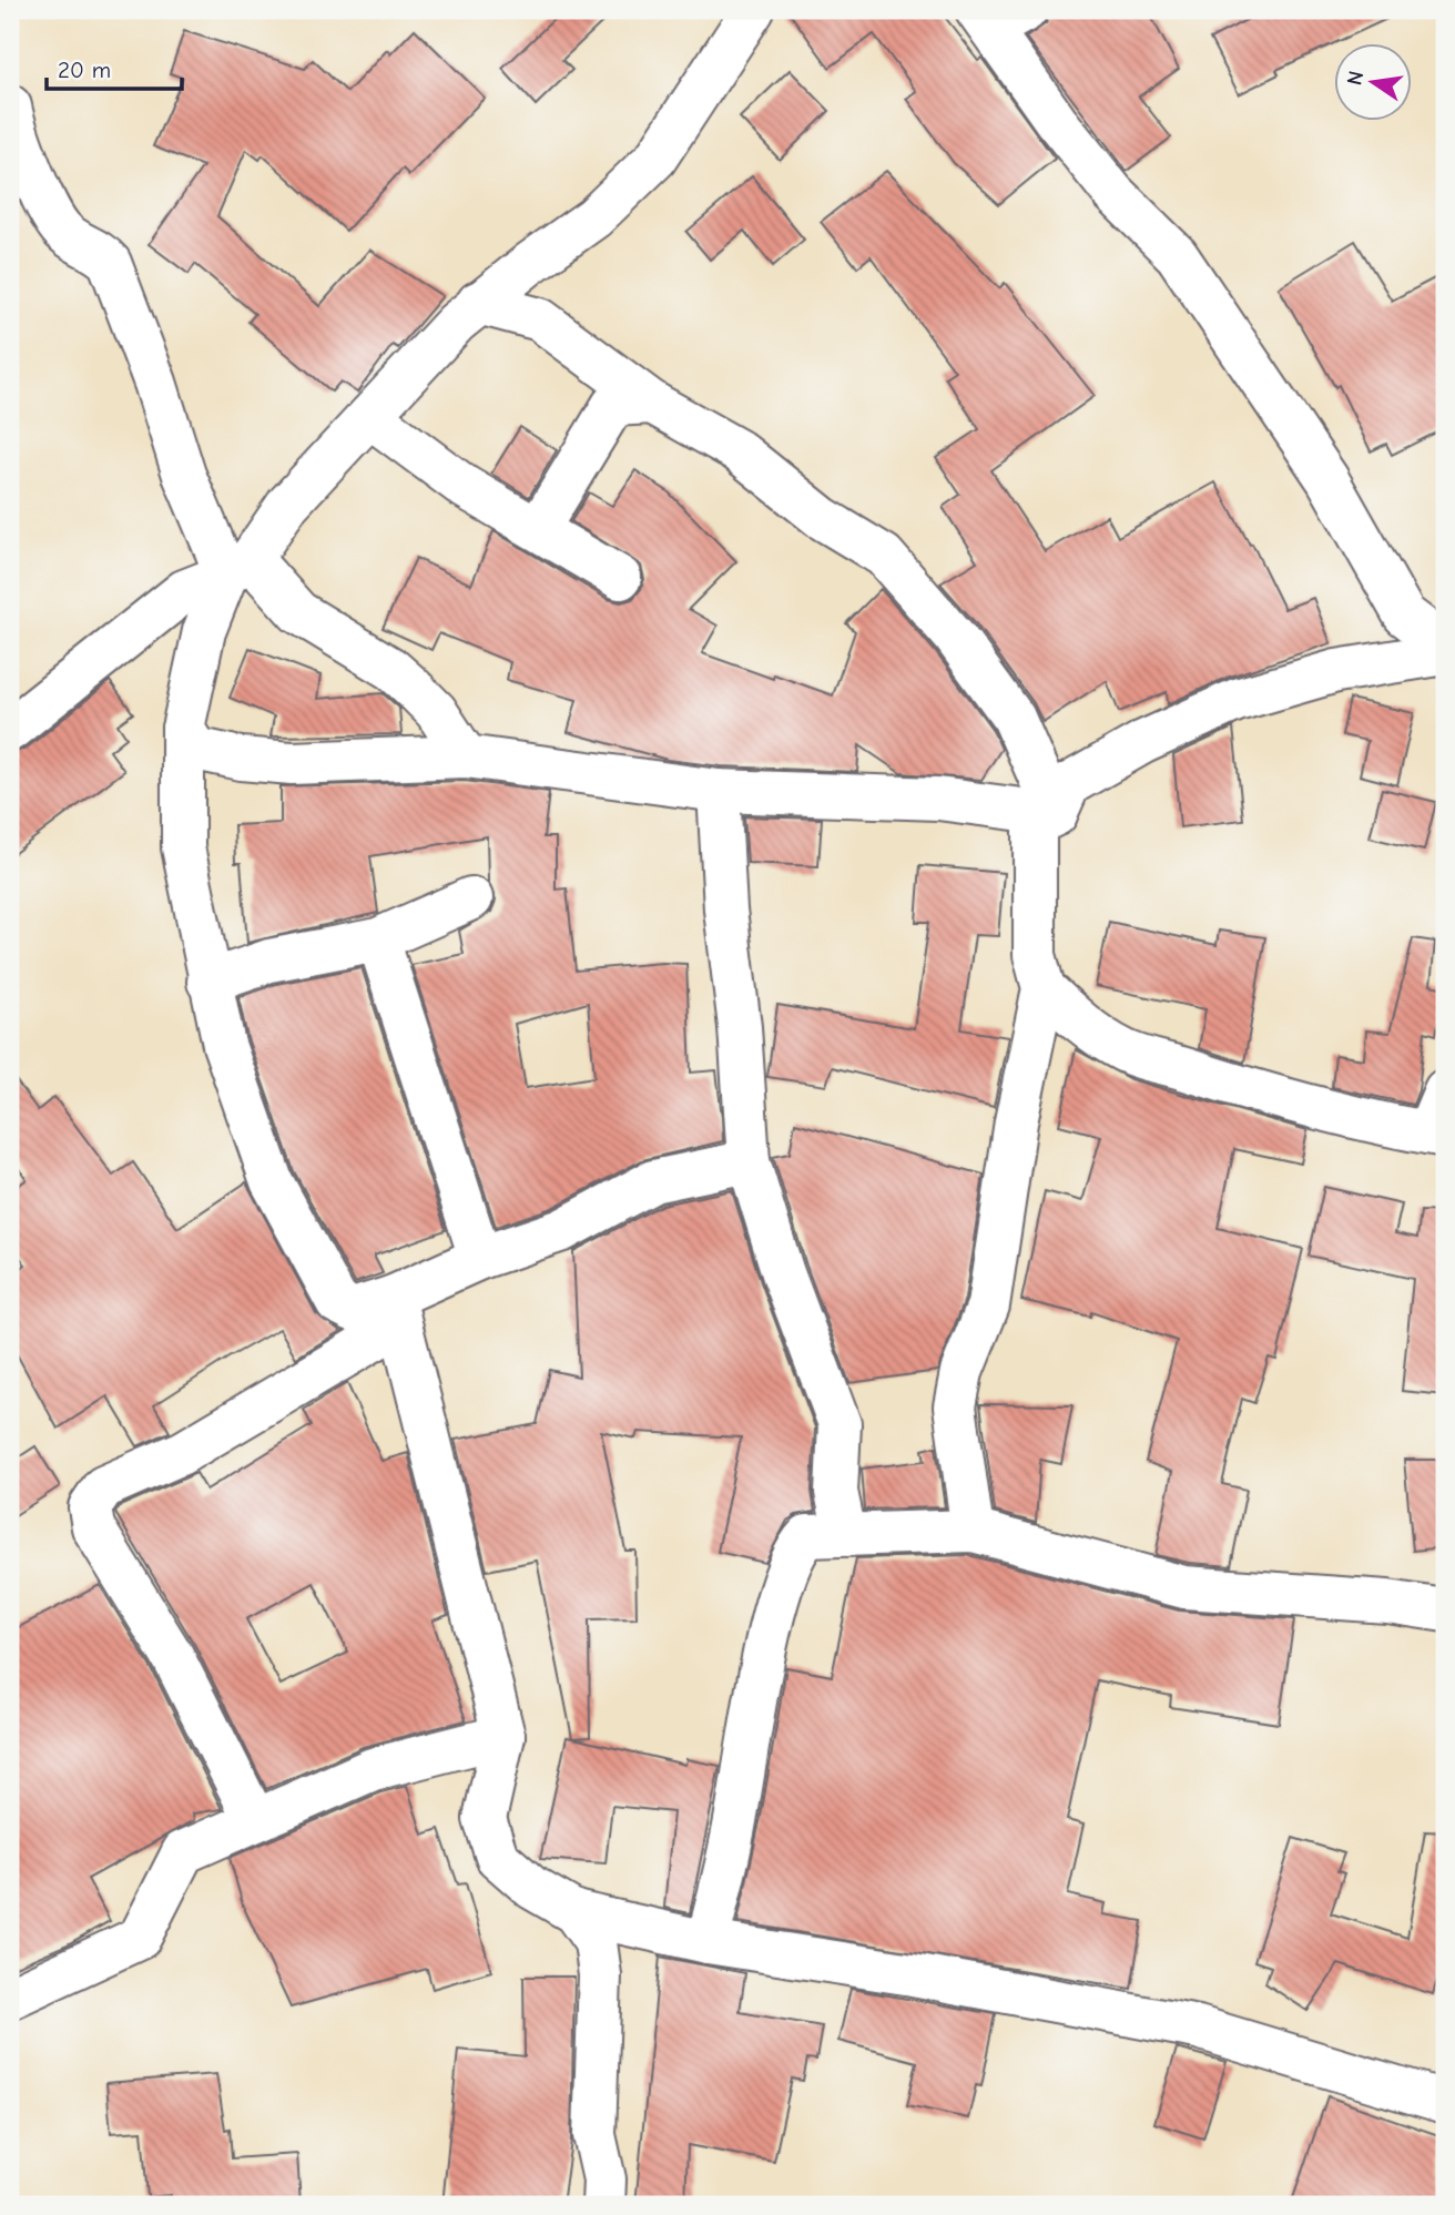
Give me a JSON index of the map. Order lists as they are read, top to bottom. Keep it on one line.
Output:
{"scale_bar":"20 m","north":"left"}
